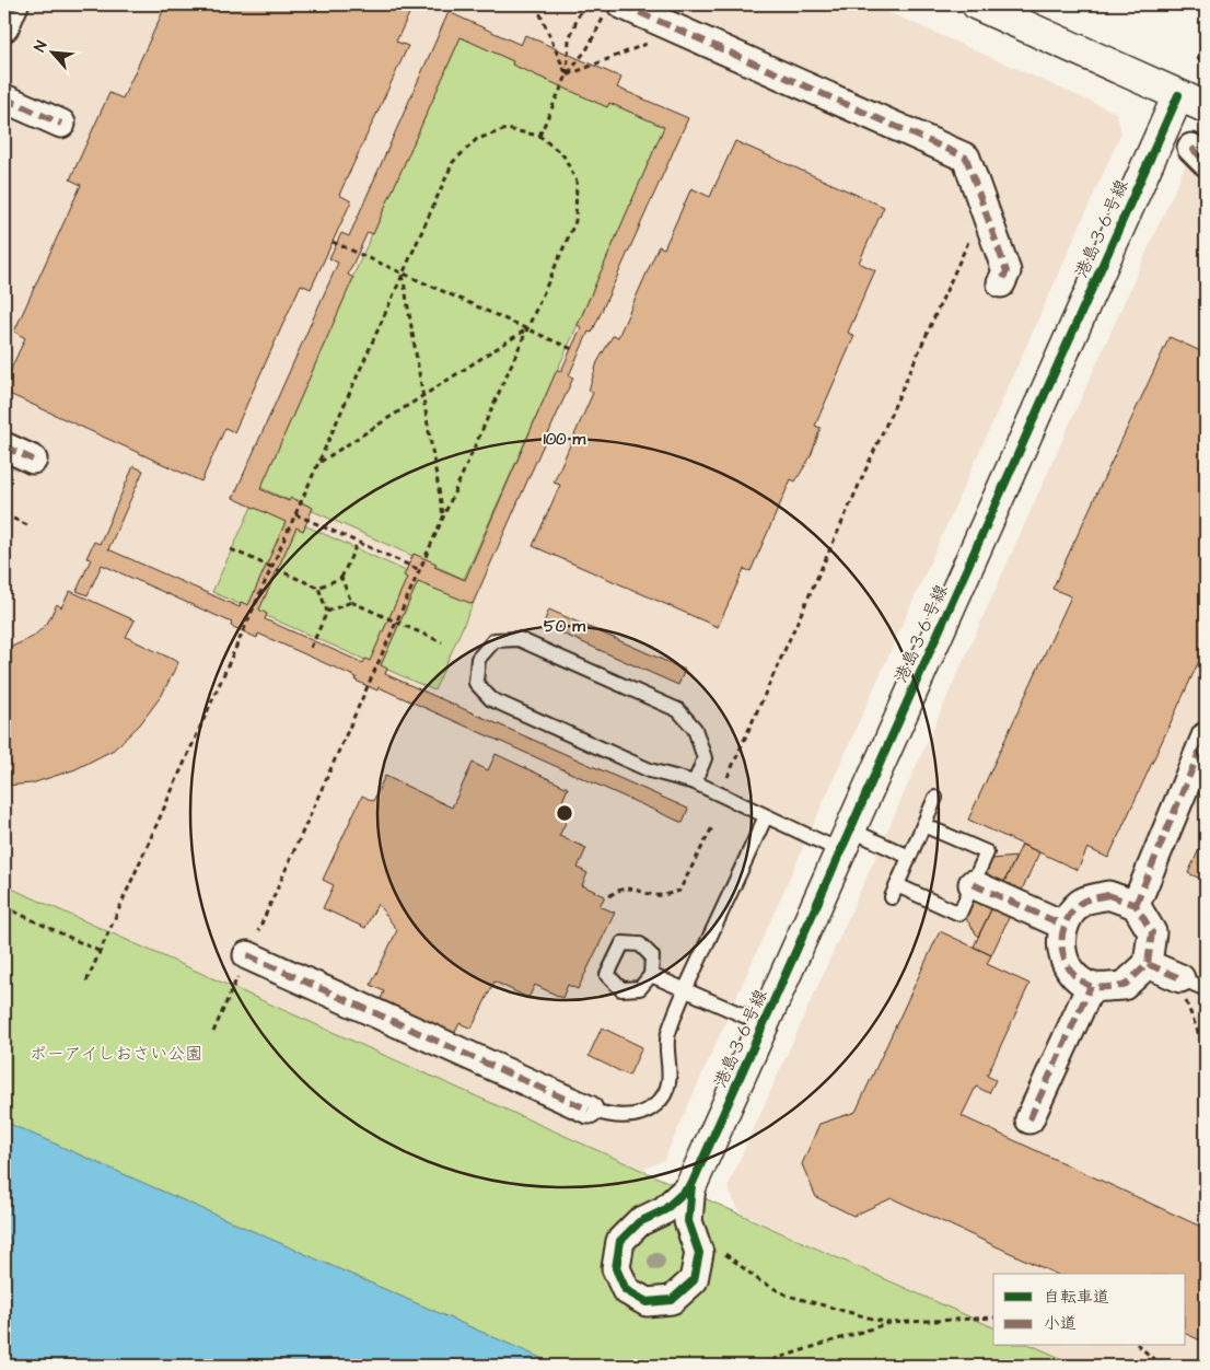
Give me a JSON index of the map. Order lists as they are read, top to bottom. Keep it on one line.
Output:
{"streets":{"street":["港島３６号線"]},"parks":["ポーアイしおさい公園"],"legend":["自転車道","小道"],"north":"top left","rings":["100 m","50 m"]}
